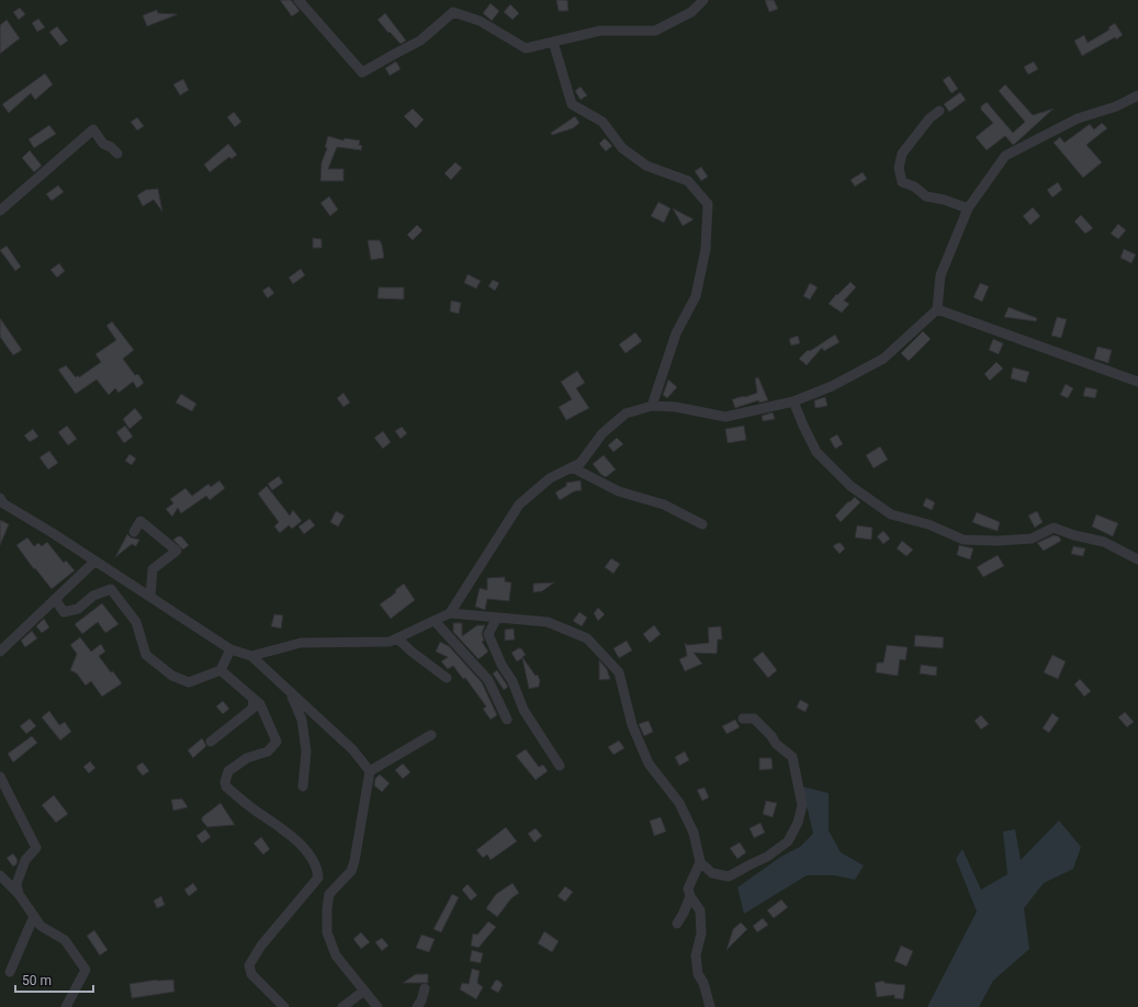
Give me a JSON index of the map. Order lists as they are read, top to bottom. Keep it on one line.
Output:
{"scale_bar":"50 m"}
